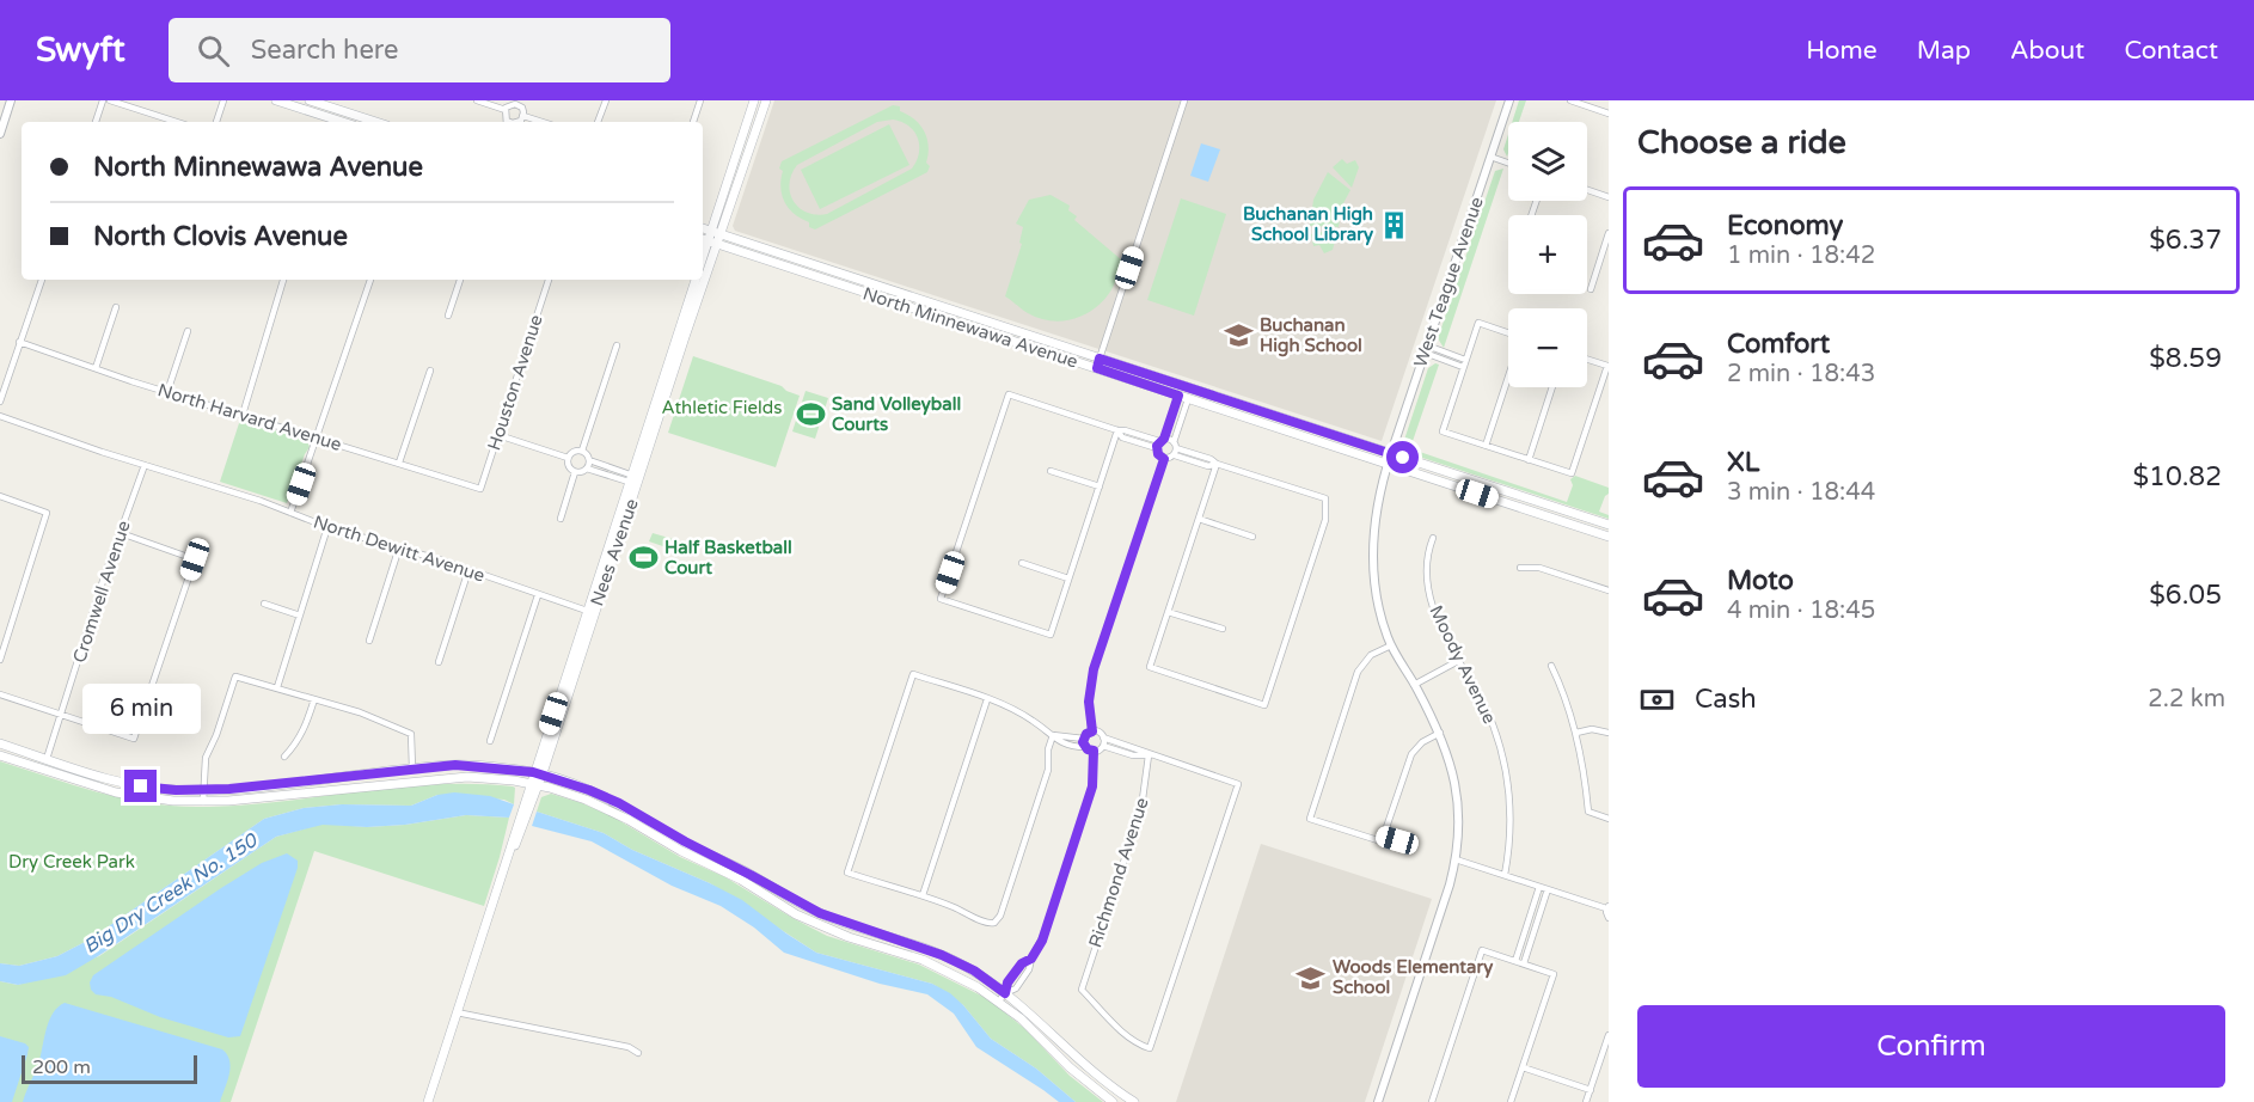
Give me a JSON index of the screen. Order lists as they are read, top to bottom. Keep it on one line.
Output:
{"streets":{"main road":["North Minnewawa Avenue","Nees Avenue"],"street":["West Teague Avenue","Houston Avenue","North Harvard Avenue","North Dewitt Avenue","Cromwell Avenue","Moody Avenue","Richmond Avenue"]},"crossings":[["West Teague Avenue","North Minnewawa Avenue"],["Houston Avenue","North Harvard Avenue"],["North Dewitt Avenue","Nees Avenue"],["North Dewitt Avenue","Cromwell Avenue"]],"water":["Big Dry Creek No. 150"],"parks":["Athletic Fields","Dry Creek Park"],"places":{"building":["Buchanan High School Library"],"school or university":["Buchanan High School","Woods Elementary School"],"sports":["Sand Volleyball Courts","Half Basketball Court"]},"scale_bar":"200 m","page":{"header":"Swyft","search":"Search here","nav":["Home","Map","About","Contact"],"heading":"Choose a ride","map_buttons":["+","−"],"banner":["North Minnewawa Avenue","North Clovis Avenue"],"list":[{"name":"Economy","note":"1 min · 18:42","value":"$6.37"},{"name":"Comfort","note":"2 min · 18:43","value":"$8.59"},{"name":"XL","note":"3 min · 18:44","value":"$10.82"},{"name":"Moto","note":"4 min · 18:45","value":"$6.05"}],"pay":["Cash","2.2 km"],"bubble":"6 min","buttons":"Confirm","scale":"200 m"}}
